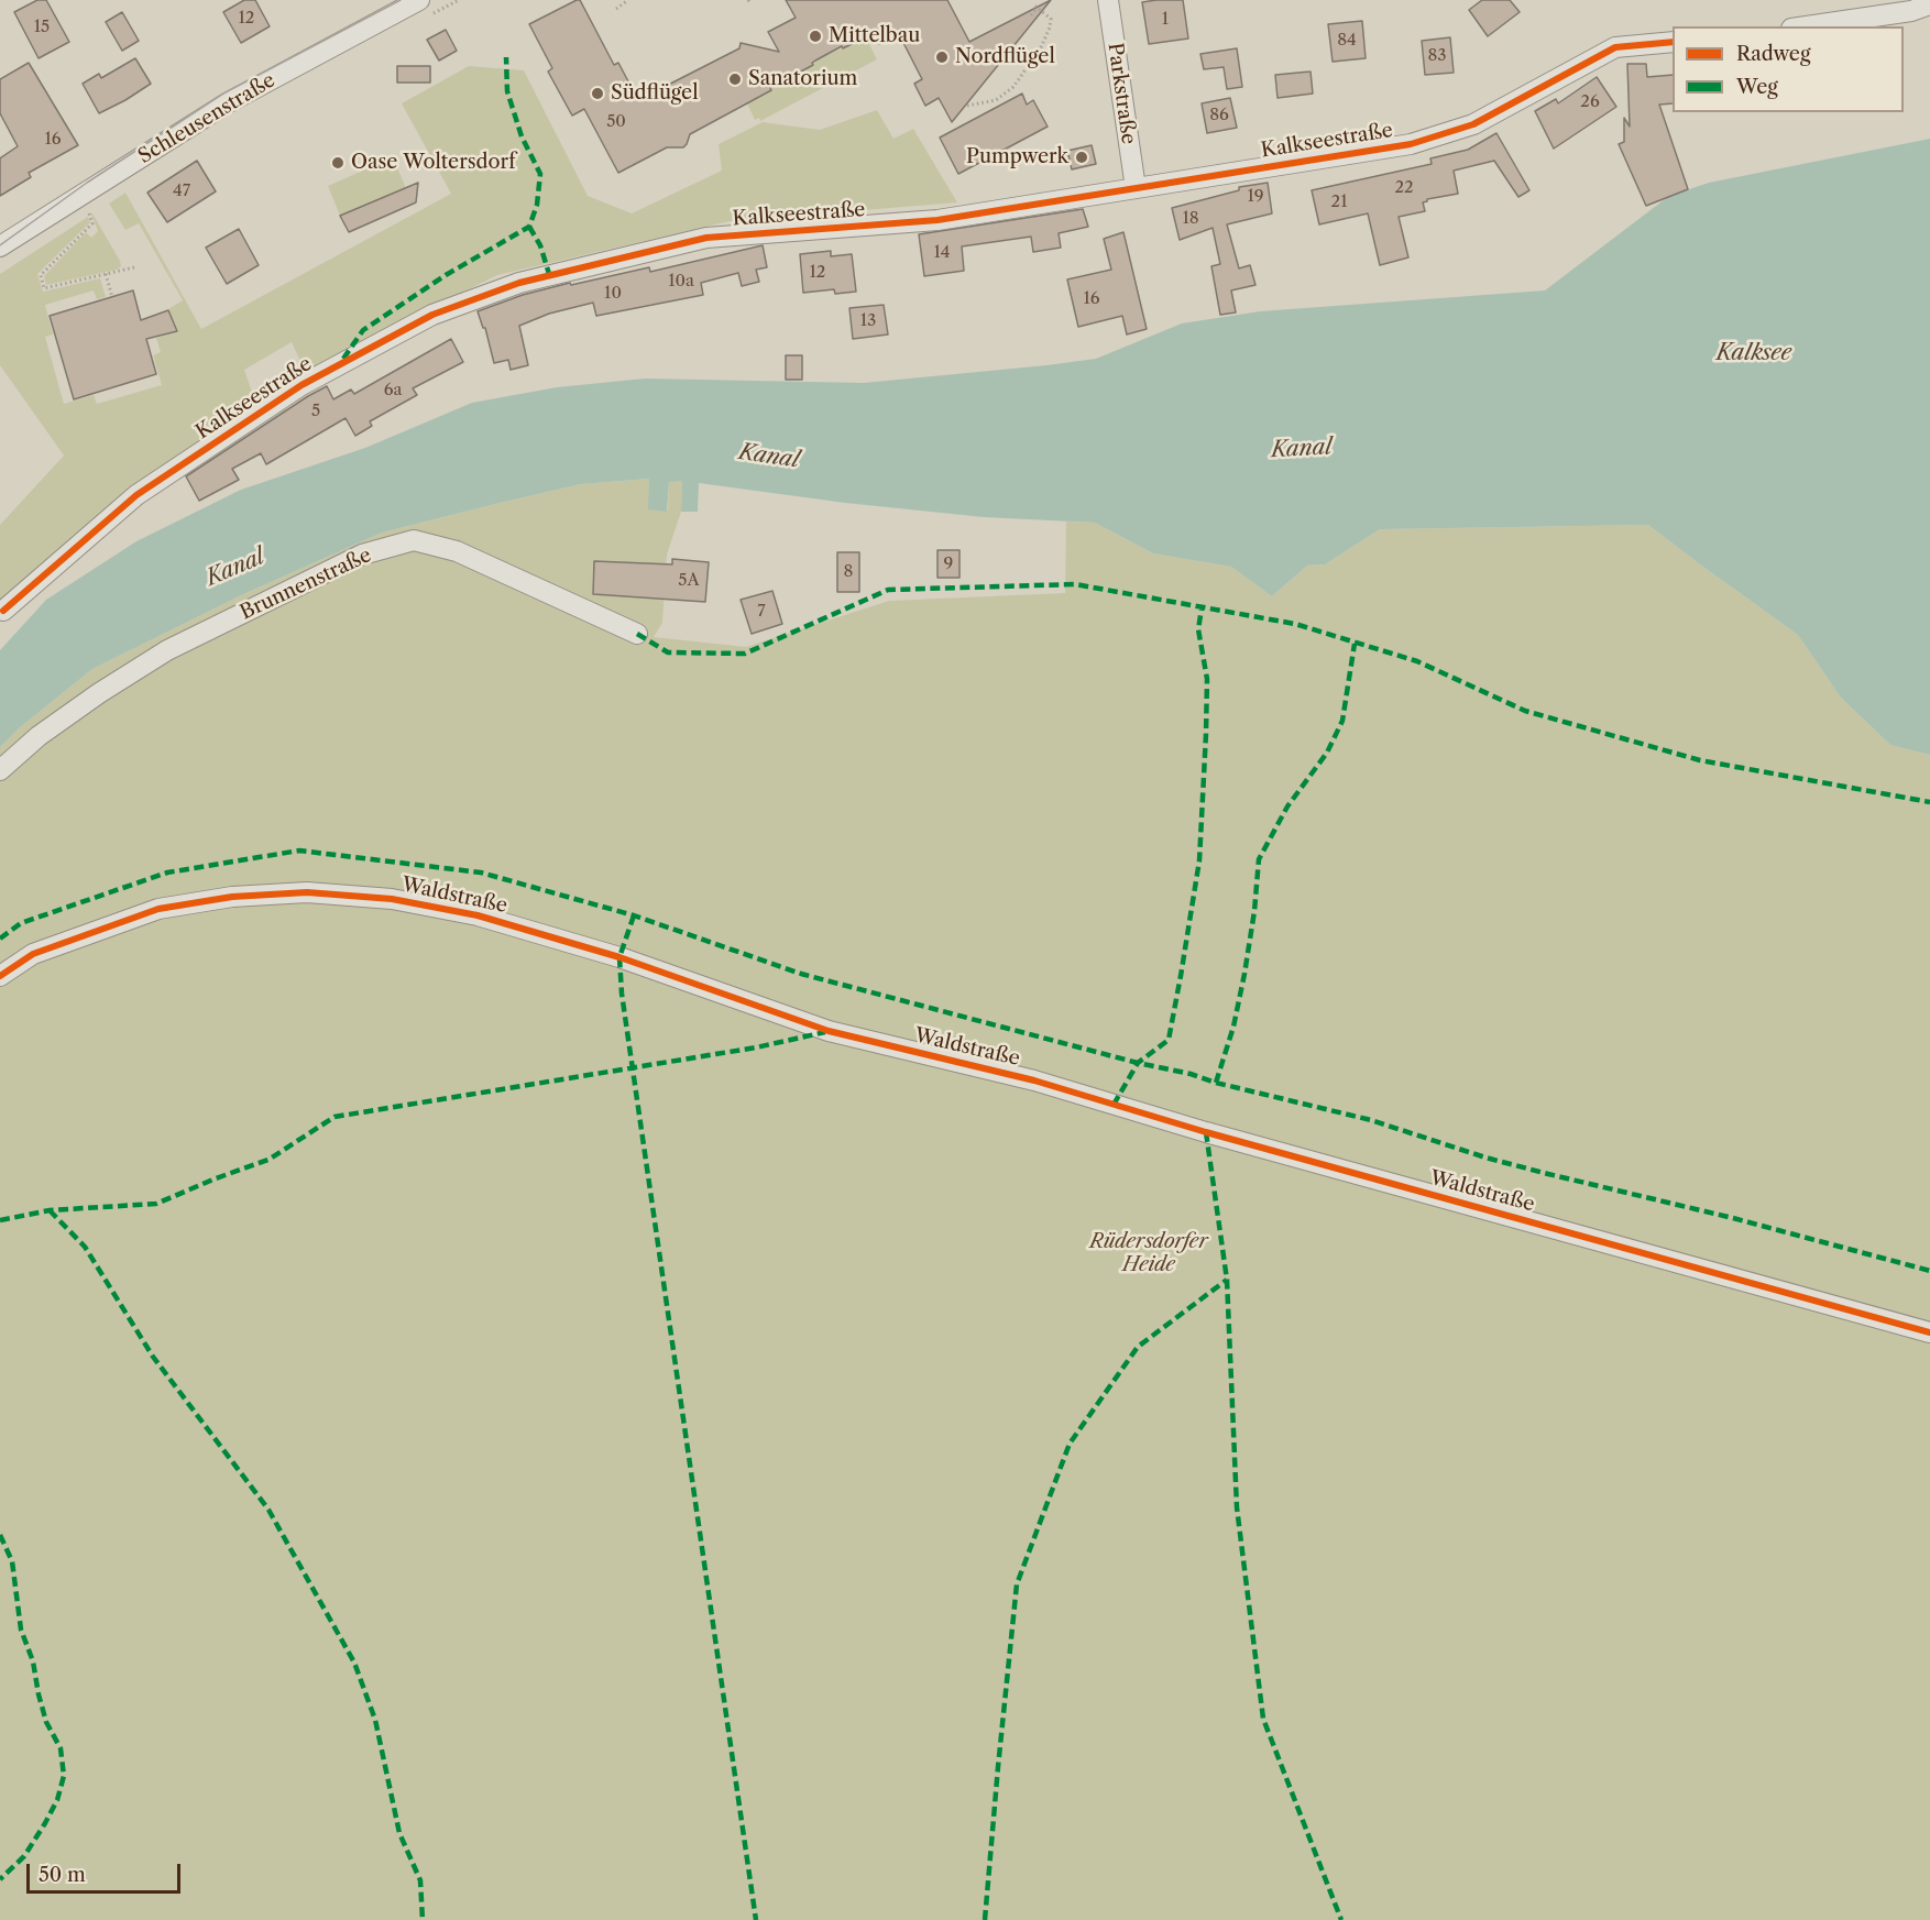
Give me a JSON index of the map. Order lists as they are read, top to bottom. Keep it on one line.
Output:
{"streets":{"street":["Parkstraße","Schleusenstraße","Kalkseestraße","Brunnenstraße","Waldstraße"]},"crossings":[["Parkstraße","Kalkseestraße"]],"water":["Kalksee","Kanal"],"parks":["Rüdersdorfer Heide"],"places":["Mittelbau","Nordflügel","Sanatorium","Südflügel","Pumpwerk","Oase Woltersdorf"],"house_numbers":["12","1","15","84","83","26","86","50","16","22","47","19","21","18","14","12","10a","10","16","13","6a","5","9","8","5A","7"],"legend":["Radweg","Weg"],"scale_bar":"50 m"}
